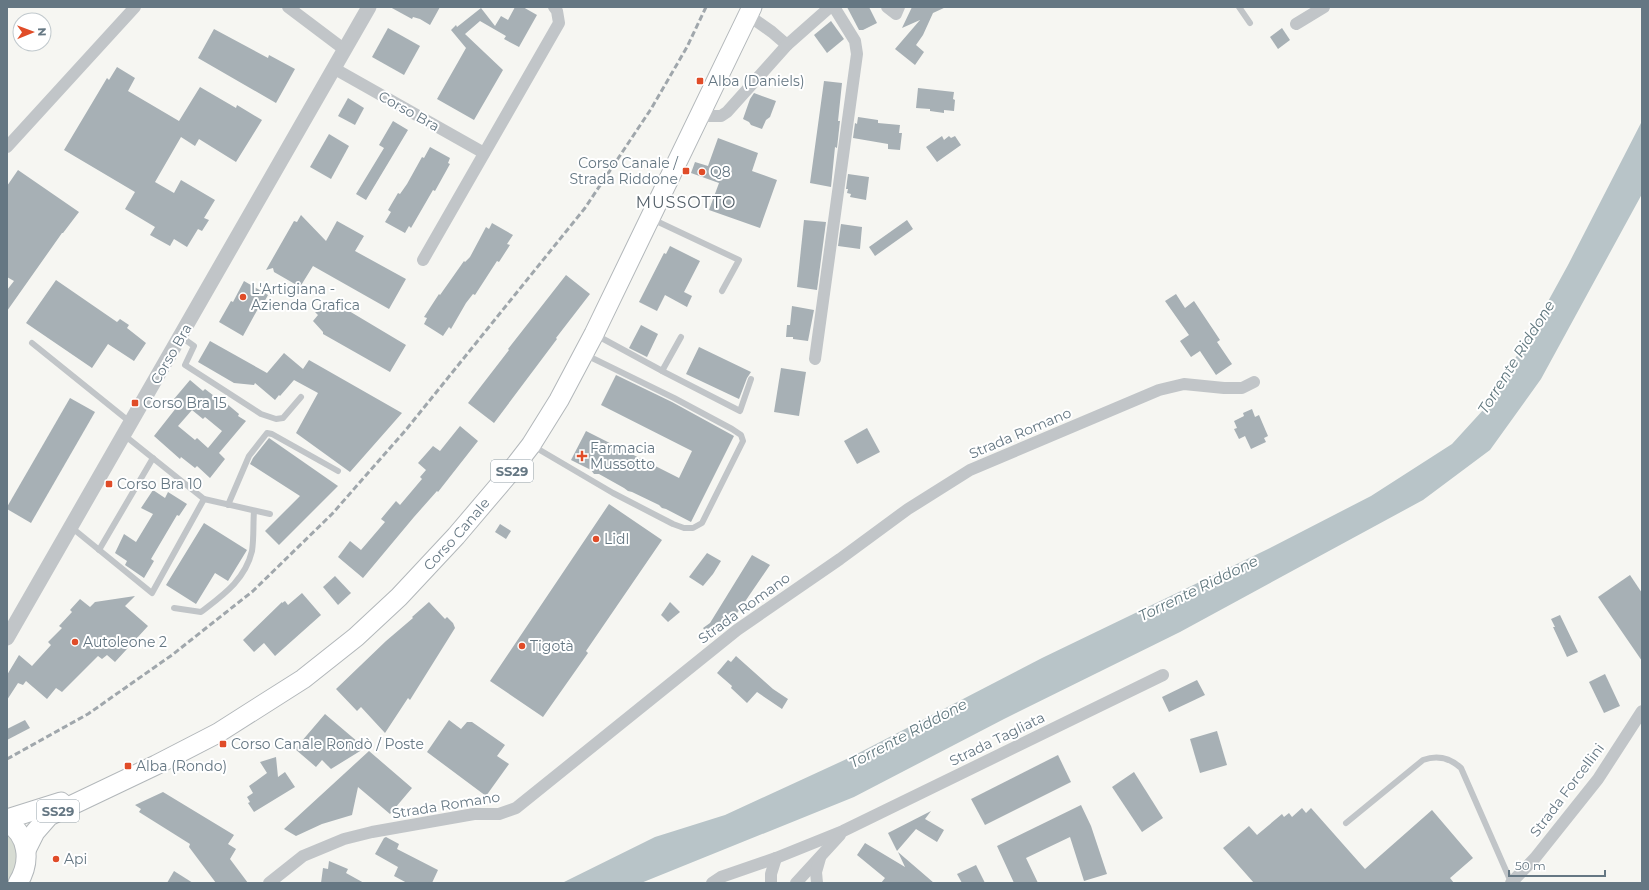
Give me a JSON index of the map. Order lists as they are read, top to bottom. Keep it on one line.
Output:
{"streets":{"main road":["SS29","Corso Canale"],"street":["Corso Bra","Strada Romano","Strada Tagliata","Strada Forcellini"]},"crossings":[["SS29","Corso Canale"]],"districts":["MUSSOTTO"],"water":["Torrente Riddone"],"places":{"transit":["Alba (Daniels)","Corso Canale / Strada Riddone","Corso Bra 15","Corso Bra 10","Corso Canale Rondò / Poste","Alba (Rondo)"],"other":["Q8","L'Artigiana - Azienda Grafica","Lidl","Autoleone 2","Tigotà","Api"],"health":["Farmacia Mussotto"]},"scale_bar":"50 m","north":"right"}
